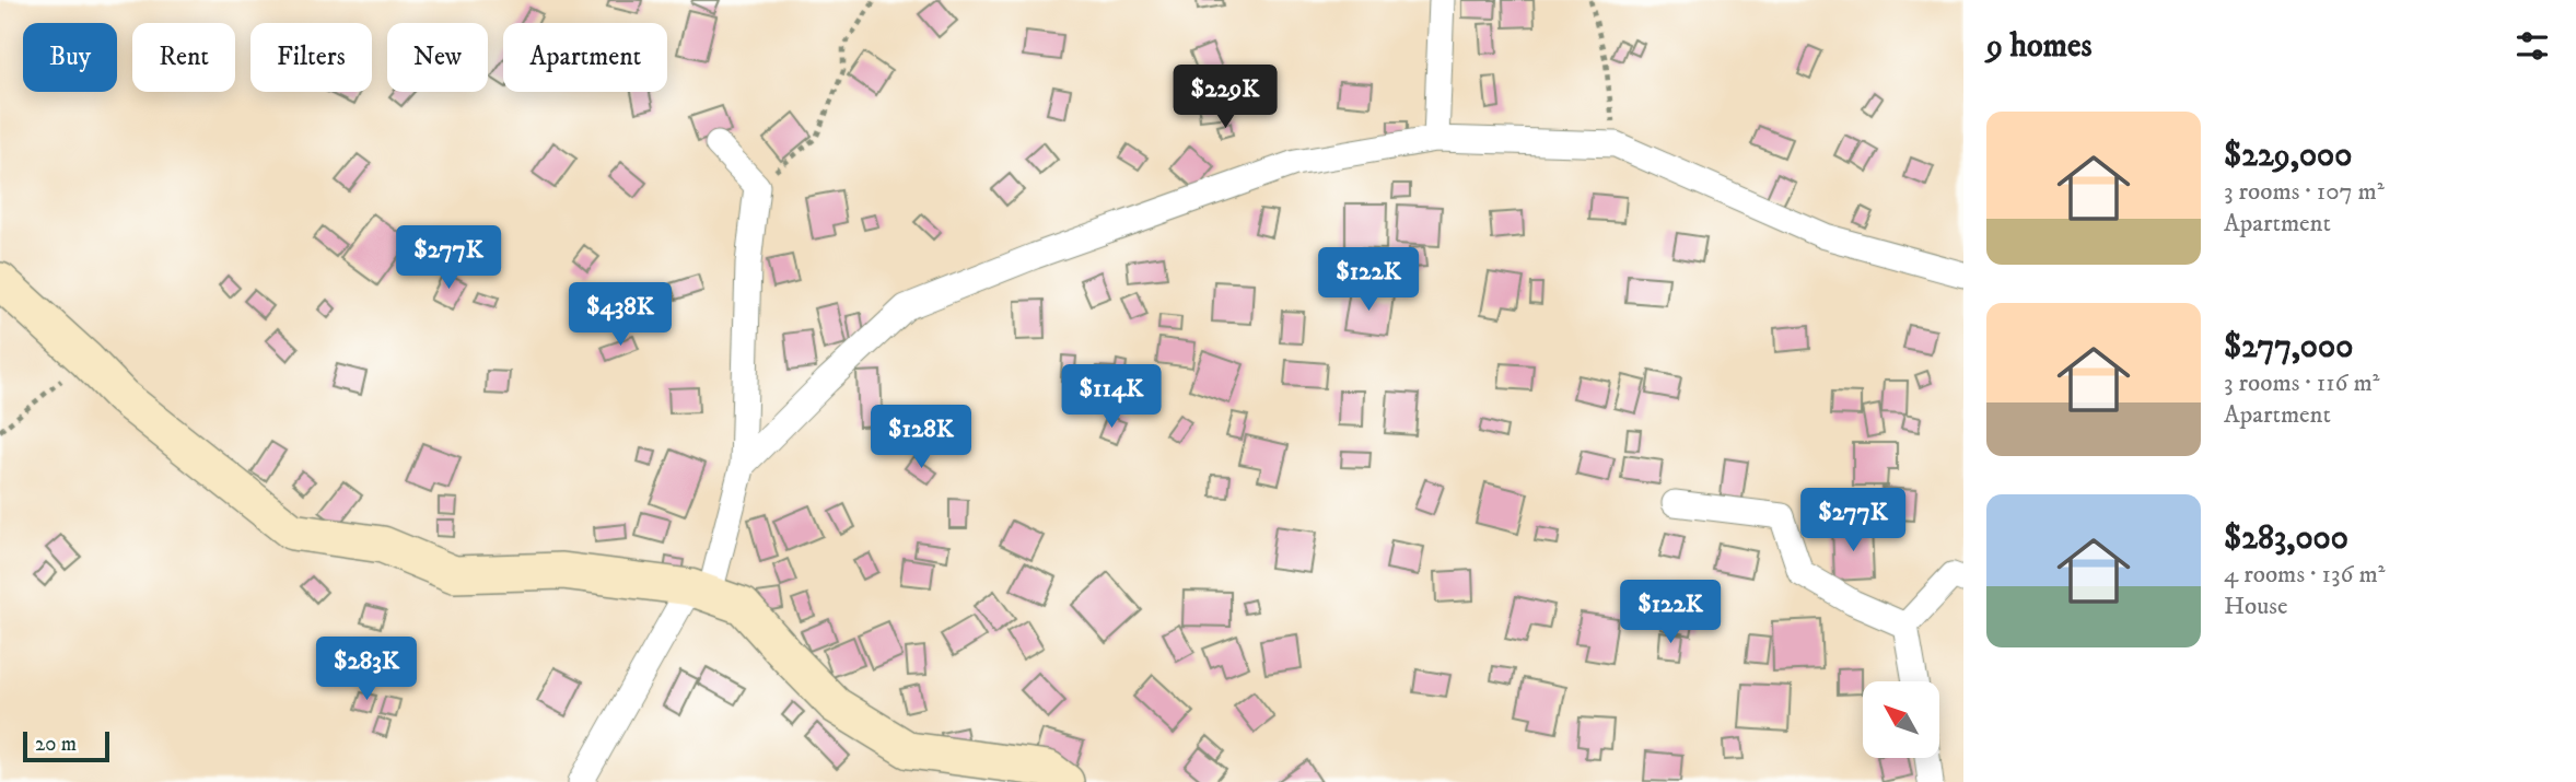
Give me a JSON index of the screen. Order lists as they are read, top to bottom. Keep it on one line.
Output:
{"scale_bar":"20 m","north":"top left","page":{"heading":"9 homes","chip":["Buy","Rent","Filters","New","Apartment"],"price":["$229K","$277K","$122K","$438K","$114K","$128K","$277K","$122K","$283K"],"list":[{"name":"$229,000","note":"3 rooms · 107 m² · Apartment"},{"name":"$277,000","note":"3 rooms · 116 m² · Apartment"},{"name":"$283,000","note":"4 rooms · 136 m² · House"}],"scale":"20 m"}}
